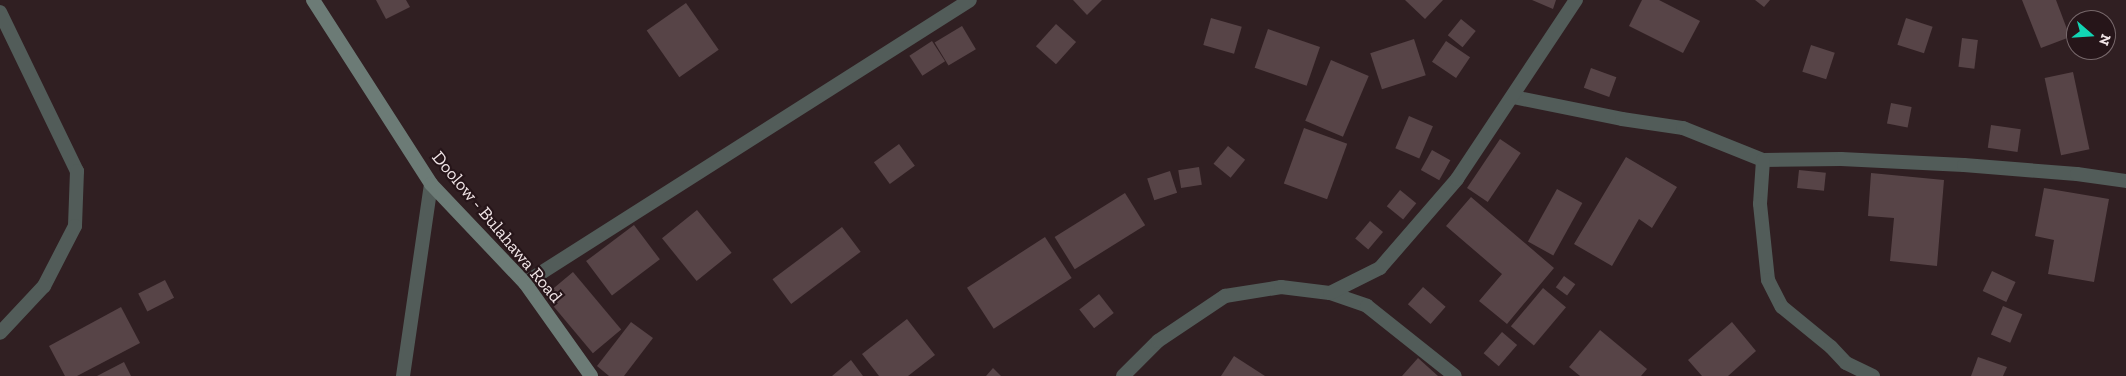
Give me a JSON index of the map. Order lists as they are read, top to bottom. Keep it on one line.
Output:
{"streets":{"main road":["Doolow - Bulahawa Road"]},"north":"right"}
